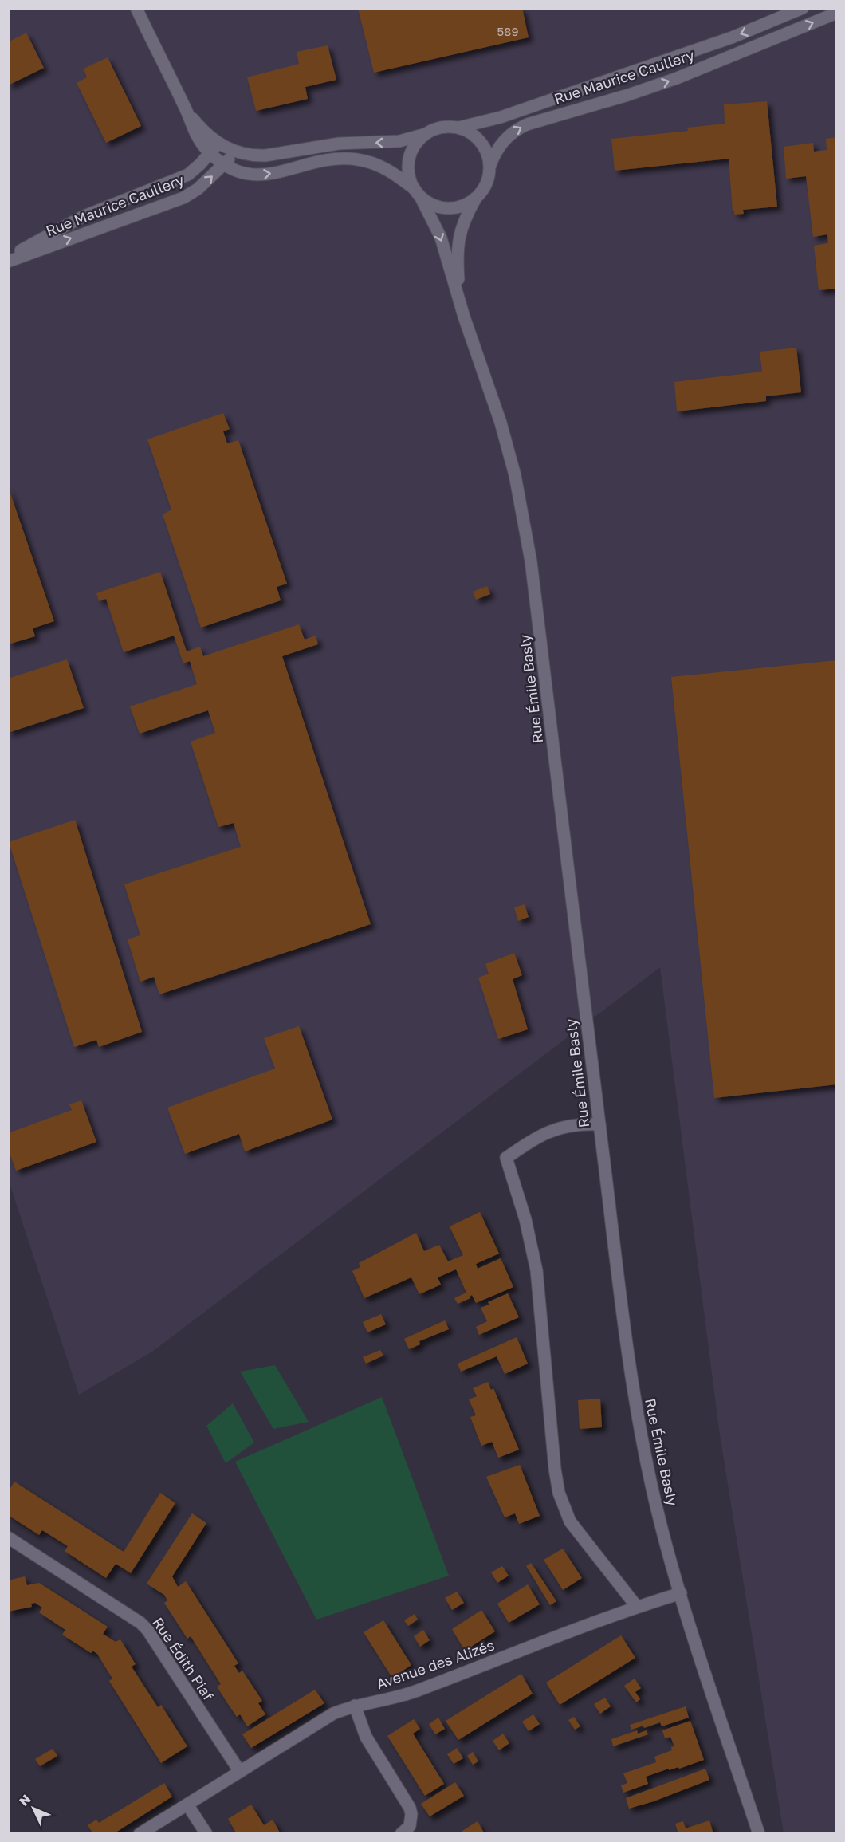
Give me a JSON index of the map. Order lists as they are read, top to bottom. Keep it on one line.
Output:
{"streets":{"street":["Rue Maurice Caullery","Rue Émile Basly","Rue Édith Piaf","Avenue des Alizés"]},"crossings":[["Rue Maurice Caullery","Rue Émile Basly"],["Rue Émile Basly","Avenue des Alizés"],["Rue Édith Piaf","Avenue des Alizés"]],"house_numbers":["589"],"north":"top left"}
